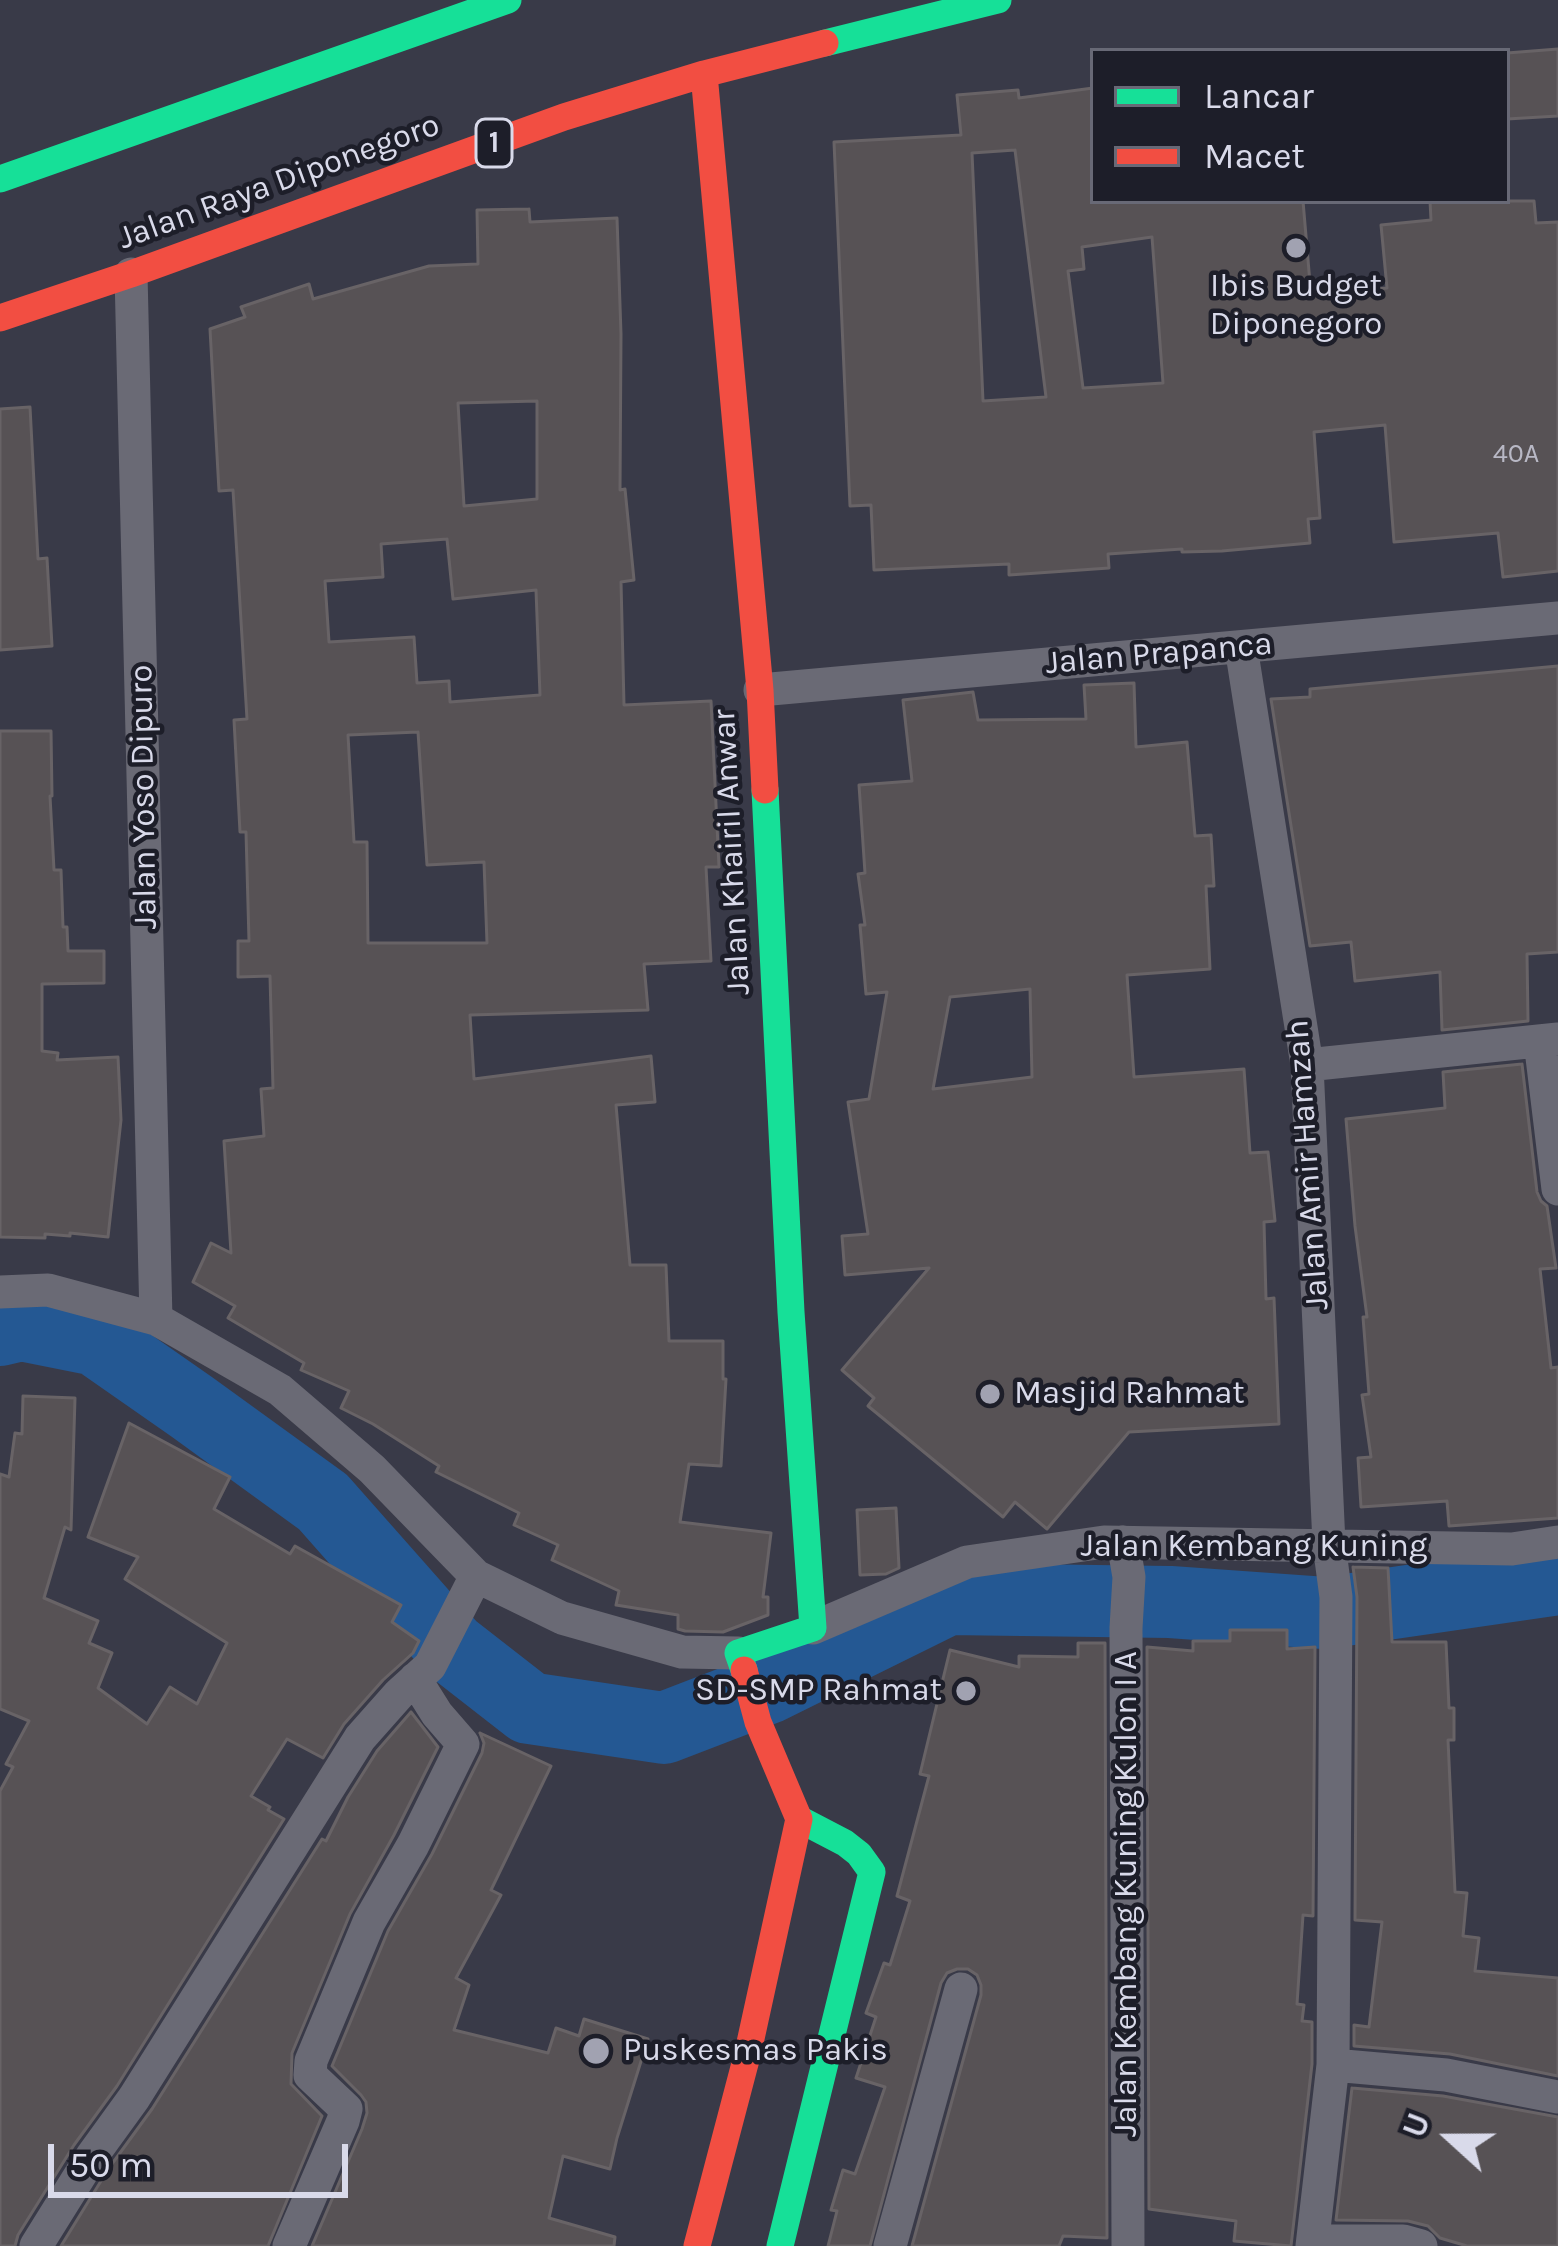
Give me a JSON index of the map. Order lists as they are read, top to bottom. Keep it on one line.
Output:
{"streets":{"main road":["1","Jalan Raya Diponegoro","Jalan Khairil Anwar","Jalan Kembang Kuning"],"street":["Jalan Prapanca","Jalan Yoso Dipuro","Jalan Amir Hamzah","Jalan Kembang Kuning Kulon I A"]},"crossings":[["Jalan Raya Diponegoro","Jalan Yoso Dipuro"],["Jalan Raya Diponegoro","Jalan Khairil Anwar"],["Jalan Prapanca","Jalan Khairil Anwar"],["Jalan Prapanca","Jalan Amir Hamzah"],["Jalan Yoso Dipuro","Jalan Kembang Kuning"],["Jalan Khairil Anwar","Jalan Kembang Kuning"],["Jalan Amir Hamzah","Jalan Kembang Kuning"],["Jalan Kembang Kuning","Jalan Kembang Kuning Kulon I A"]],"places":["Ibis Budget Diponegoro","Masjid Rahmat","SD-SMP Rahmat","Puskesmas Pakis"],"house_numbers":["40A"],"legend":["Lancar","Macet"],"scale_bar":"50 m","north":"left"}
